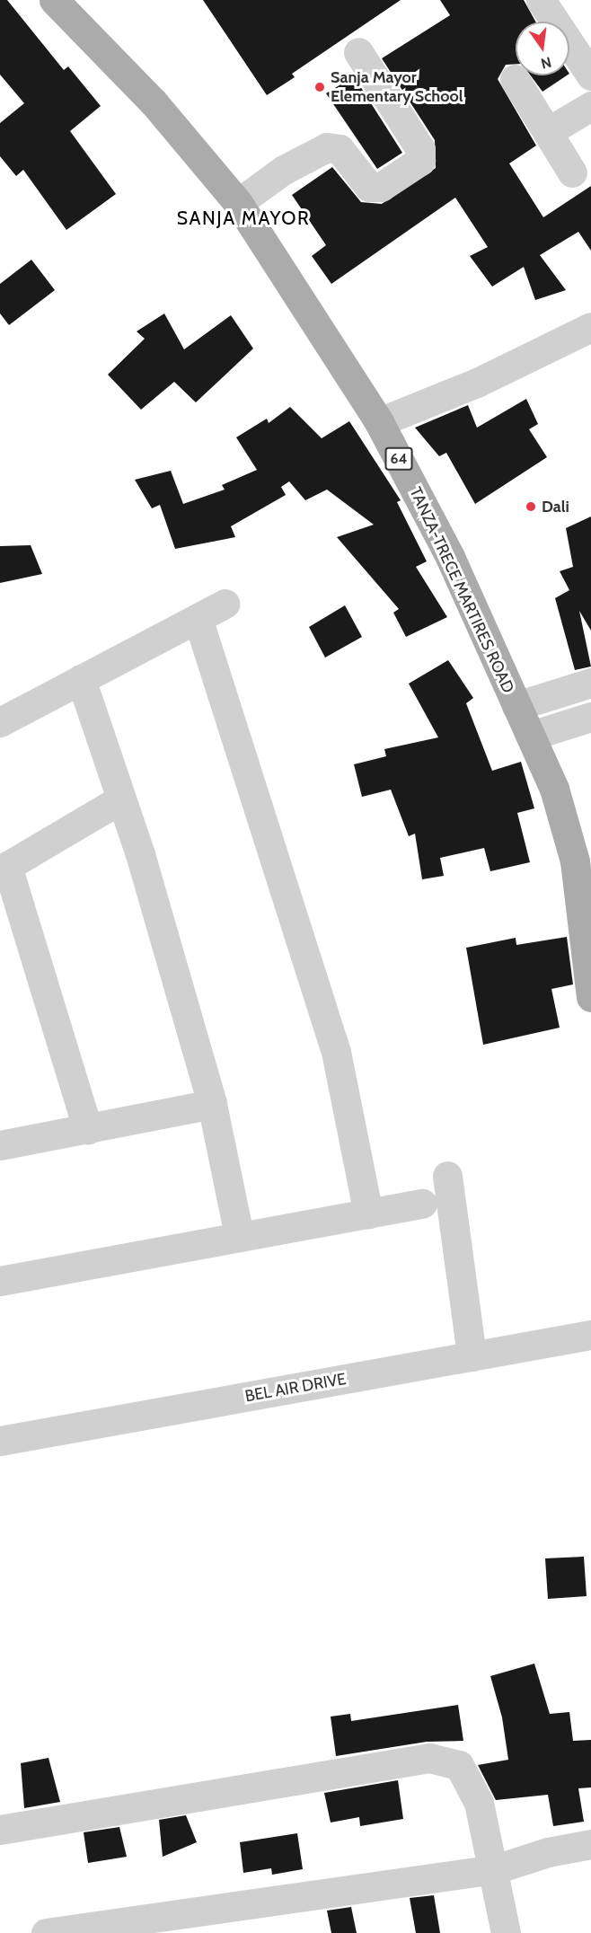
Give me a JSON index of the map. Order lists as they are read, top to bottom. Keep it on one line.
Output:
{"streets":{"main road":["64","TANZA-TRECE MARTIRES ROAD"],"street":["BEL AIR DRIVE"]},"districts":["SANJA MAYOR"],"places":["Sanja Mayor Elementary School","Dali"],"north":"bottom"}
